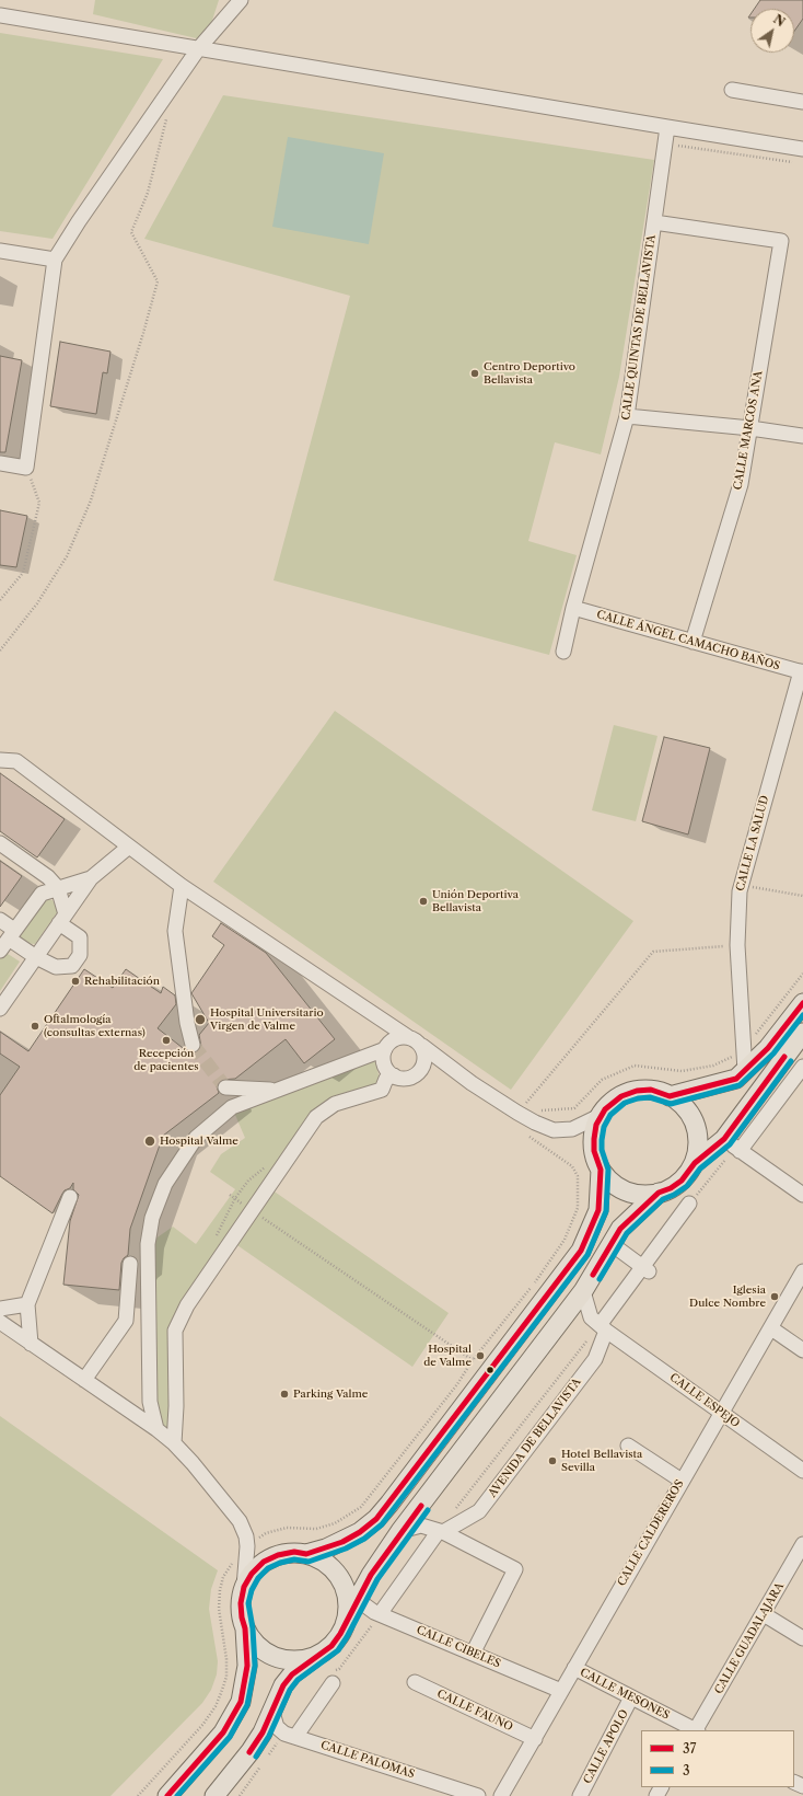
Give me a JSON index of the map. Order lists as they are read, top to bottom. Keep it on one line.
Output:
{"streets":{"street":["CALLE QUINTAS DE BELLAVISTA","CALLE MARCOS ANA","CALLE ÁNGEL CAMACHO BAÑOS","CALLE LA SALUD","CALLE ESPEJO","AVENIDA DE BELLAVISTA","CALLE CALDEREROS","CALLE GUADALAJARA","CALLE CIBELES","CALLE MESONES","CALLE FAUNO","CALLE APOLO","CALLE PALOMAS"]},"crossings":[["CALLE QUINTAS DE BELLAVISTA","CALLE MARCOS ANA"],["CALLE QUINTAS DE BELLAVISTA","CALLE ÁNGEL CAMACHO BAÑOS"],["CALLE MARCOS ANA","CALLE ÁNGEL CAMACHO BAÑOS"],["CALLE ÁNGEL CAMACHO BAÑOS","CALLE LA SALUD"],["CALLE ESPEJO","AVENIDA DE BELLAVISTA"],["CALLE ESPEJO","CALLE CALDEREROS"],["CALLE CALDEREROS","CALLE CIBELES"],["CALLE CALDEREROS","CALLE MESONES"],["CALLE CALDEREROS","CALLE FAUNO"],["CALLE MESONES","CALLE APOLO"]],"places":["Centro Deportivo Bellavista","Unión Deportiva Bellavista","Rehabilitación","Hospital Universitario Virgen de Valme","Oftalmología (consultas externas)","Recepción de pacientes","Hospital Valme","Iglesia Dulce Nombre","Hospital de Valme","Parking Valme","Hotel Bellavista Sevilla"],"lines":["transit line 37","transit line 3"],"legend":["37","3"],"north":"top right"}
